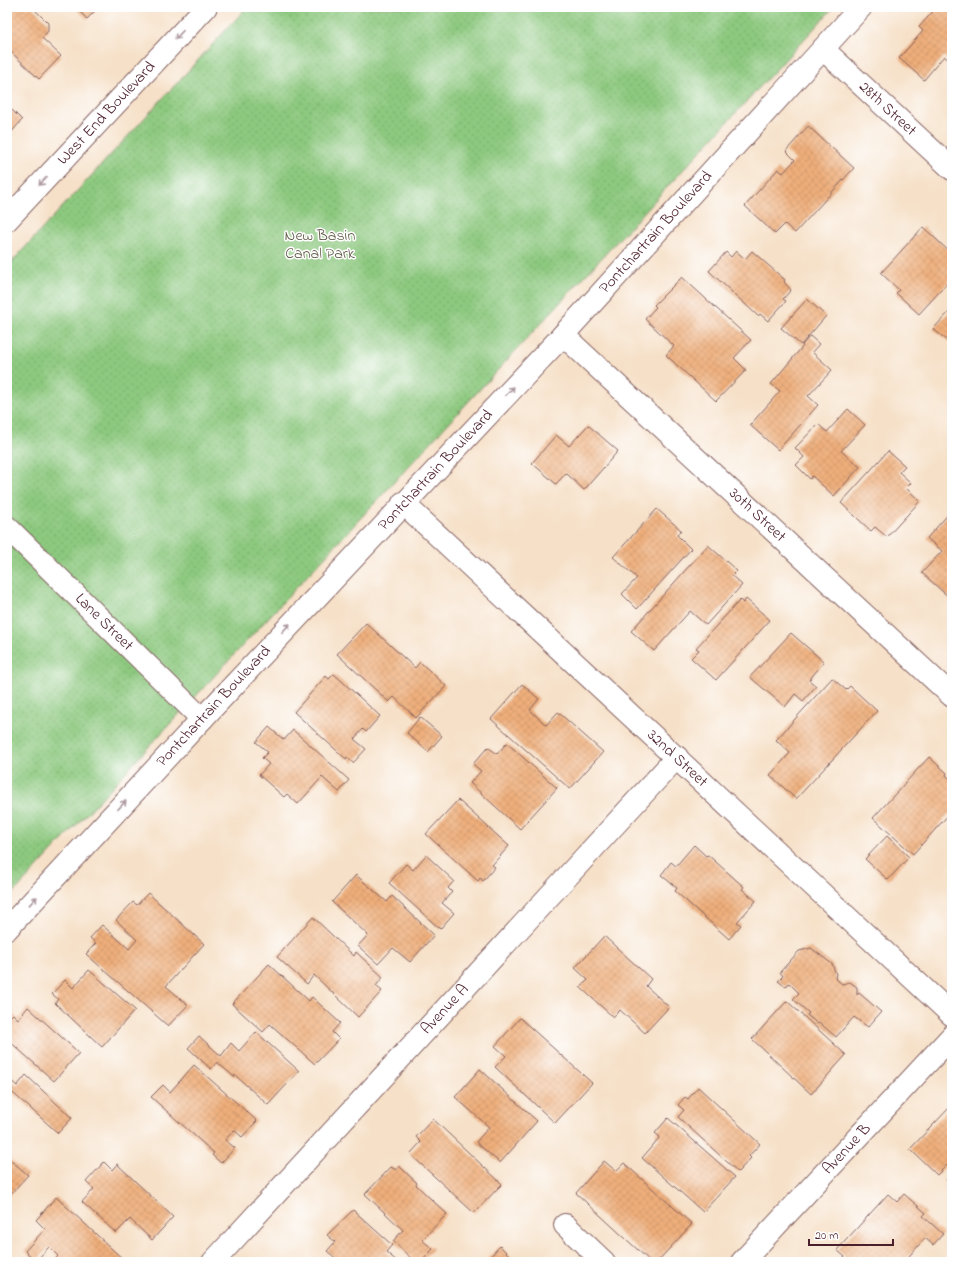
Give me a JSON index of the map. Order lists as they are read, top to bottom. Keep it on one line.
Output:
{"streets":{"street":["28th Street","West End Boulevard","Pontchartrain Boulevard","30th Street","Lane Street","32nd Street","Avenue A","Avenue B"]},"crossings":[["28th Street","Pontchartrain Boulevard"],["Pontchartrain Boulevard","30th Street"],["Pontchartrain Boulevard","Lane Street"],["Pontchartrain Boulevard","32nd Street"],["32nd Street","Avenue A"]],"one_way":["West End Boulevard","Pontchartrain Boulevard"],"parks":["New Basin Canal Park"],"scale_bar":"20 m"}
